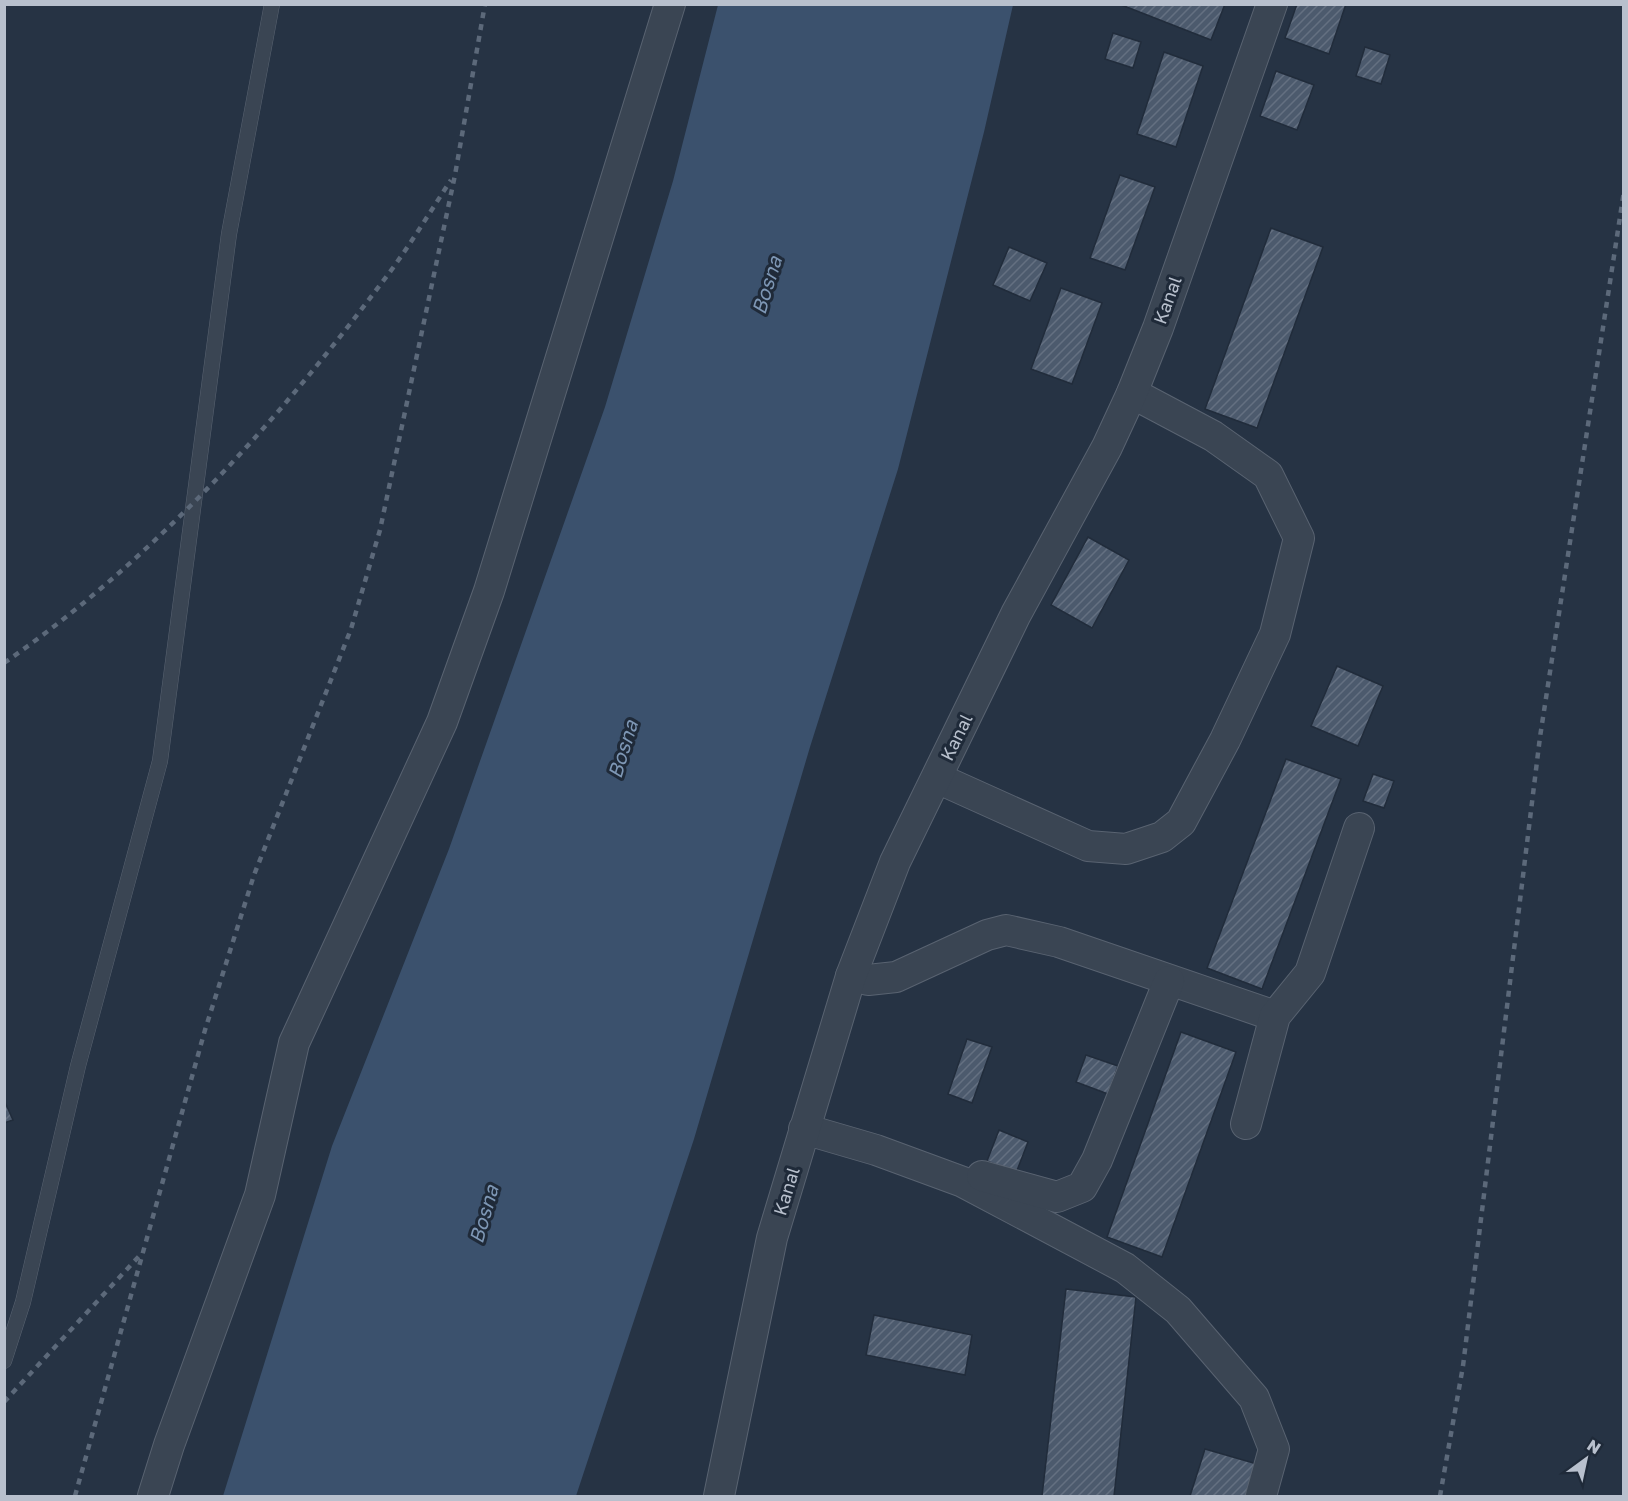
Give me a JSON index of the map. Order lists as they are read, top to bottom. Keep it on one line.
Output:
{"streets":{"street":["Kanal"]},"water":["Bosna"],"north":"top right"}
